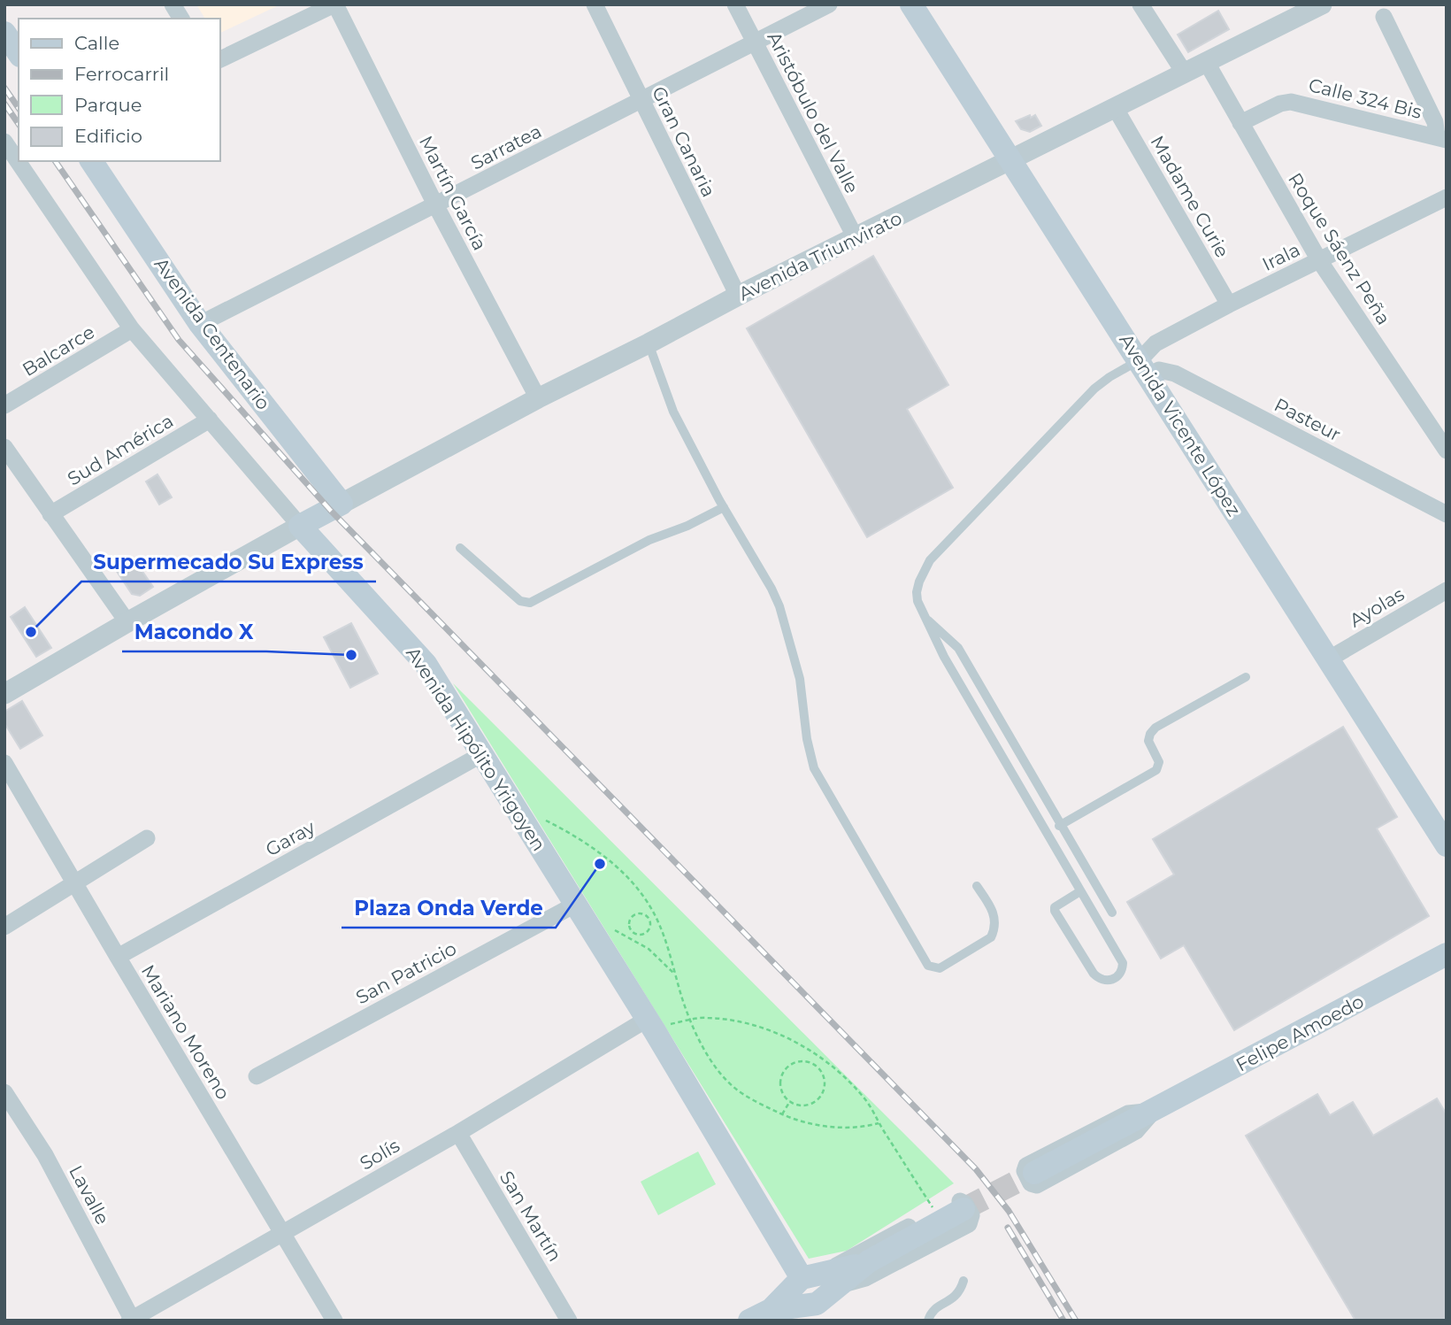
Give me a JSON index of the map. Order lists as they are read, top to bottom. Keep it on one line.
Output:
{"streets":{"main road":["Avenida Centenario","Avenida Vicente López","Avenida Hipólito Yrigoyen","Felipe Amoedo"],"street":["Calle 324 Bis","Aristóbulo del Valle","Gran Canaria","Sarratea","Martín García","Madame Curie","Roque Sáenz Peña","Avenida Triunvirato","Irala","Balcarce","Pasteur","Sud América","Ayolas","Garay","San Patricio","Mariano Moreno","Solís","Lavalle","San Martín"]},"crossings":[["Calle 324 Bis","Roque Sáenz Peña"],["Aristóbulo del Valle","Sarratea"],["Aristóbulo del Valle","Avenida Triunvirato"],["Gran Canaria","Sarratea"],["Gran Canaria","Avenida Triunvirato"],["Sarratea","Martín García"],["Sarratea","Avenida Centenario"],["Martín García","Avenida Triunvirato"],["Madame Curie","Avenida Triunvirato"],["Madame Curie","Irala"],["Roque Sáenz Peña","Avenida Triunvirato"],["Roque Sáenz Peña","Irala"],["Avenida Triunvirato","Avenida Centenario"],["Avenida Triunvirato","Avenida Vicente López"],["Irala","Pasteur"],["Irala","Avenida Vicente López"],["Balcarce","Avenida Hipólito Yrigoyen"],["Pasteur","Avenida Vicente López"],["Avenida Vicente López","Ayolas"],["Sud América","Avenida Hipólito Yrigoyen"],["Avenida Hipólito Yrigoyen","Garay"],["Avenida Hipólito Yrigoyen","San Patricio"],["Avenida Hipólito Yrigoyen","Solís"],["Garay","Mariano Moreno"],["Mariano Moreno","Solís"],["Solís","Lavalle"],["Solís","San Martín"]],"places":["Supermecado Su Express","Macondo X","Plaza Onda Verde"],"legend":["Calle","Ferrocarril","Parque","Edificio"]}
